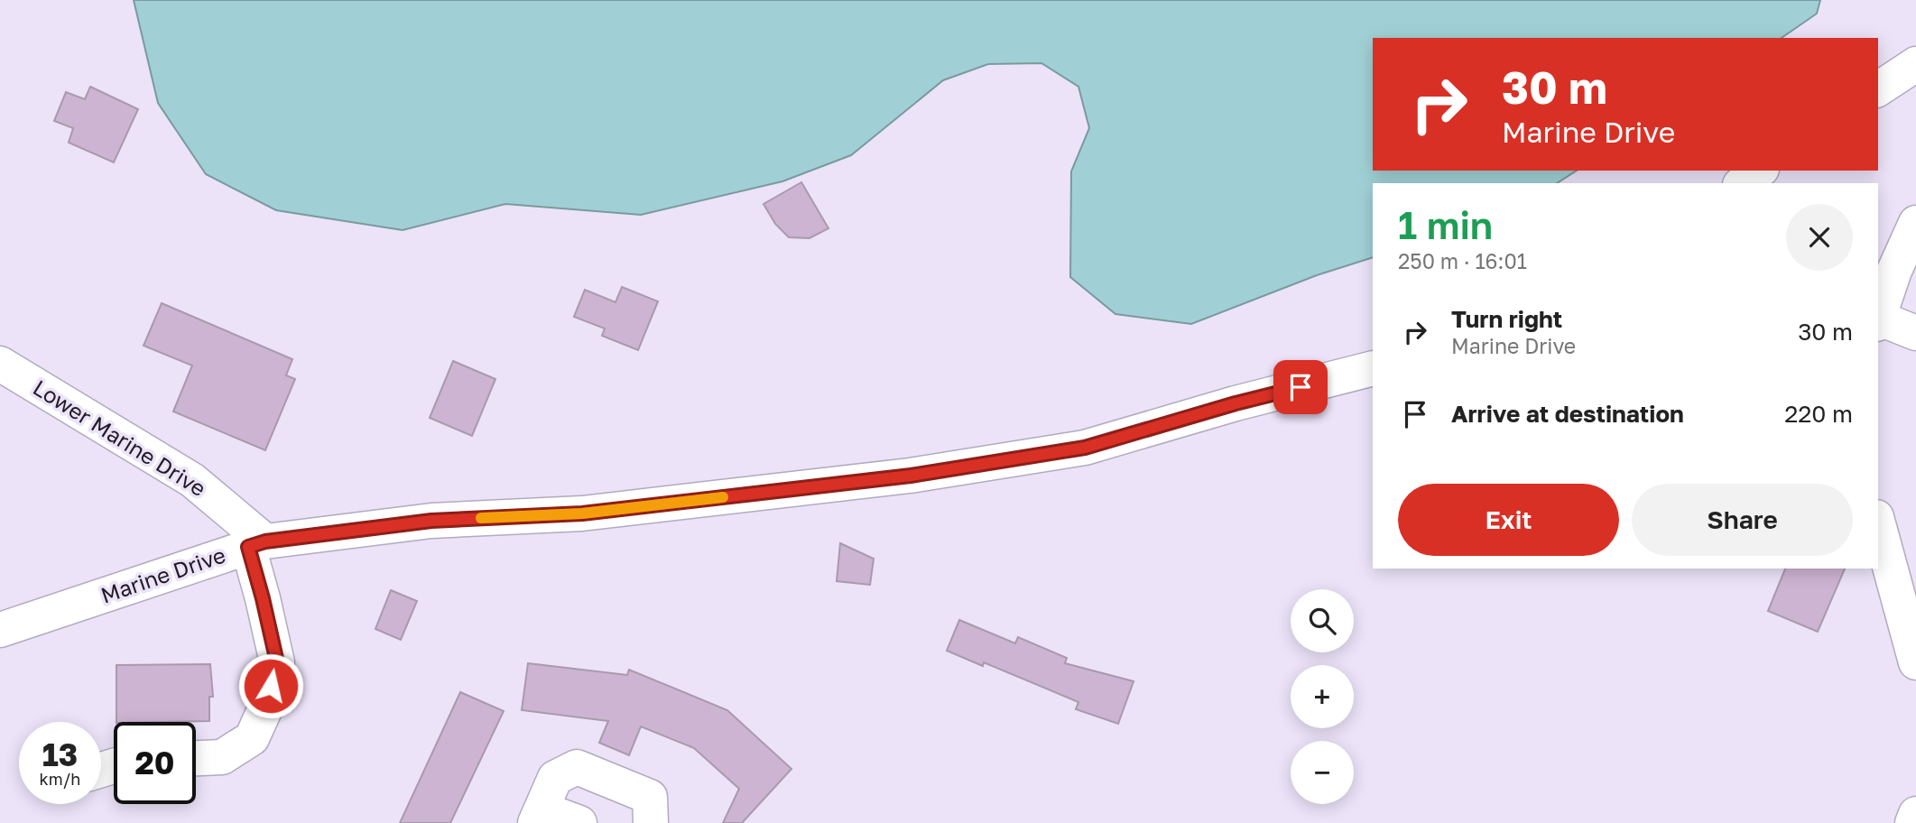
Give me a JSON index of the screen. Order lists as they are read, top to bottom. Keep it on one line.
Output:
{"streets":{"street":["Lower Marine Drive","Marine Drive"]},"crossings":[["Lower Marine Drive","Marine Drive"]],"page":{"turn":["30 m","Marine Drive"],"heading":["1 min","250 m · 16:01"],"list":[{"name":"Turn right","note":"Marine Drive","value":"30 m"},{"name":"Arrive at destination","value":"220 m"}],"buttons":["Exit","Share"],"map_buttons":["+","−"],"speed":"13 km/h","limit":"20"}}
